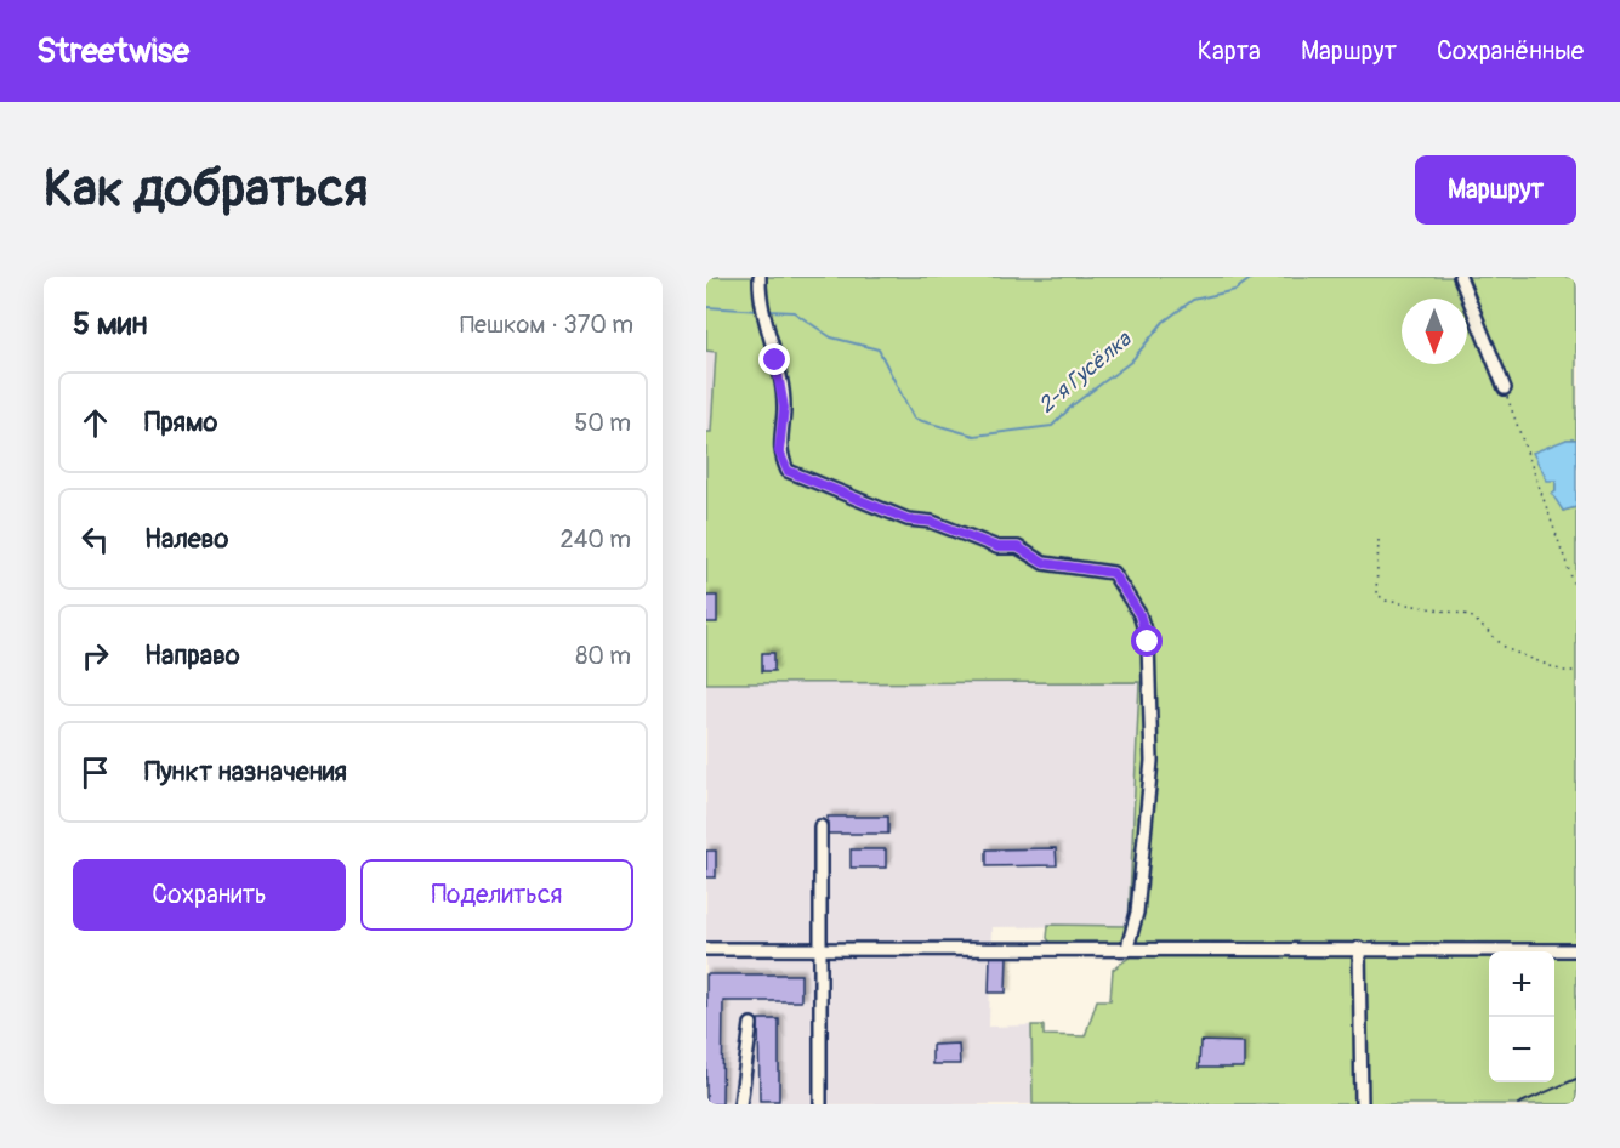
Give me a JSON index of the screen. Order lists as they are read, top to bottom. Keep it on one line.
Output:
{"water":["2-я Гусёлка"],"north":"bottom","page":{"header":"Streetwise","nav":["Карта","Маршрут","Сохранённые"],"buttons":["Маршрут",["Сохранить","Поделиться"]],"title":"Как добраться","heading":["5 мин","Пешком · 370 m"],"list":[["Прямо","50 m"],["Налево","240 m"],["Направо","80 m"],"Пункт назначения"],"map_buttons":["+","−"]}}
